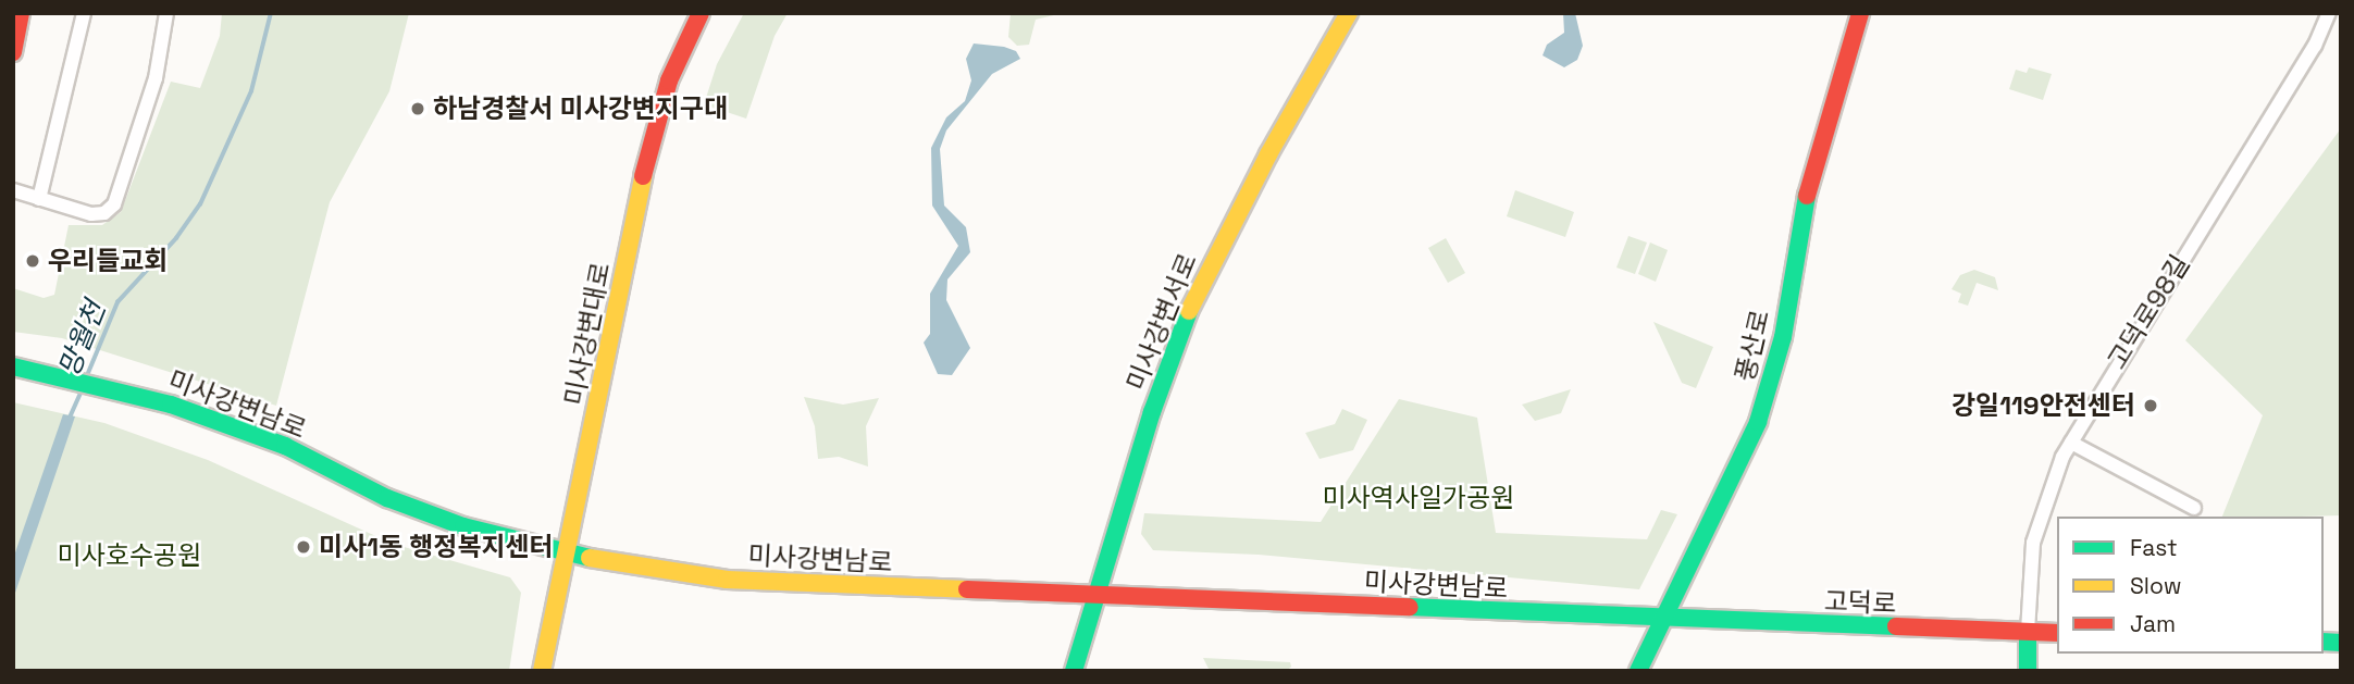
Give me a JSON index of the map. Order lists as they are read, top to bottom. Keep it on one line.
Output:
{"streets":{"main road":["미사강변서로","미사강변대로","풍산로","미사강변남로","고덕로"],"street":["고덕로98길"]},"crossings":[["고덕로98길","고덕로"],["미사강변서로","미사강변남로"],["미사강변대로","미사강변남로"],["풍산로","미사강변남로"],["풍산로","고덕로"],["미사강변남로","고덕로"]],"water":["망월천"],"parks":["미사역사일가공원","미사호수공원"],"places":["하남경찰서 미사강변지구대","우리들교회","강일119안전센터","미사1동 행정복지센터"],"legend":["Fast","Slow","Jam"]}
